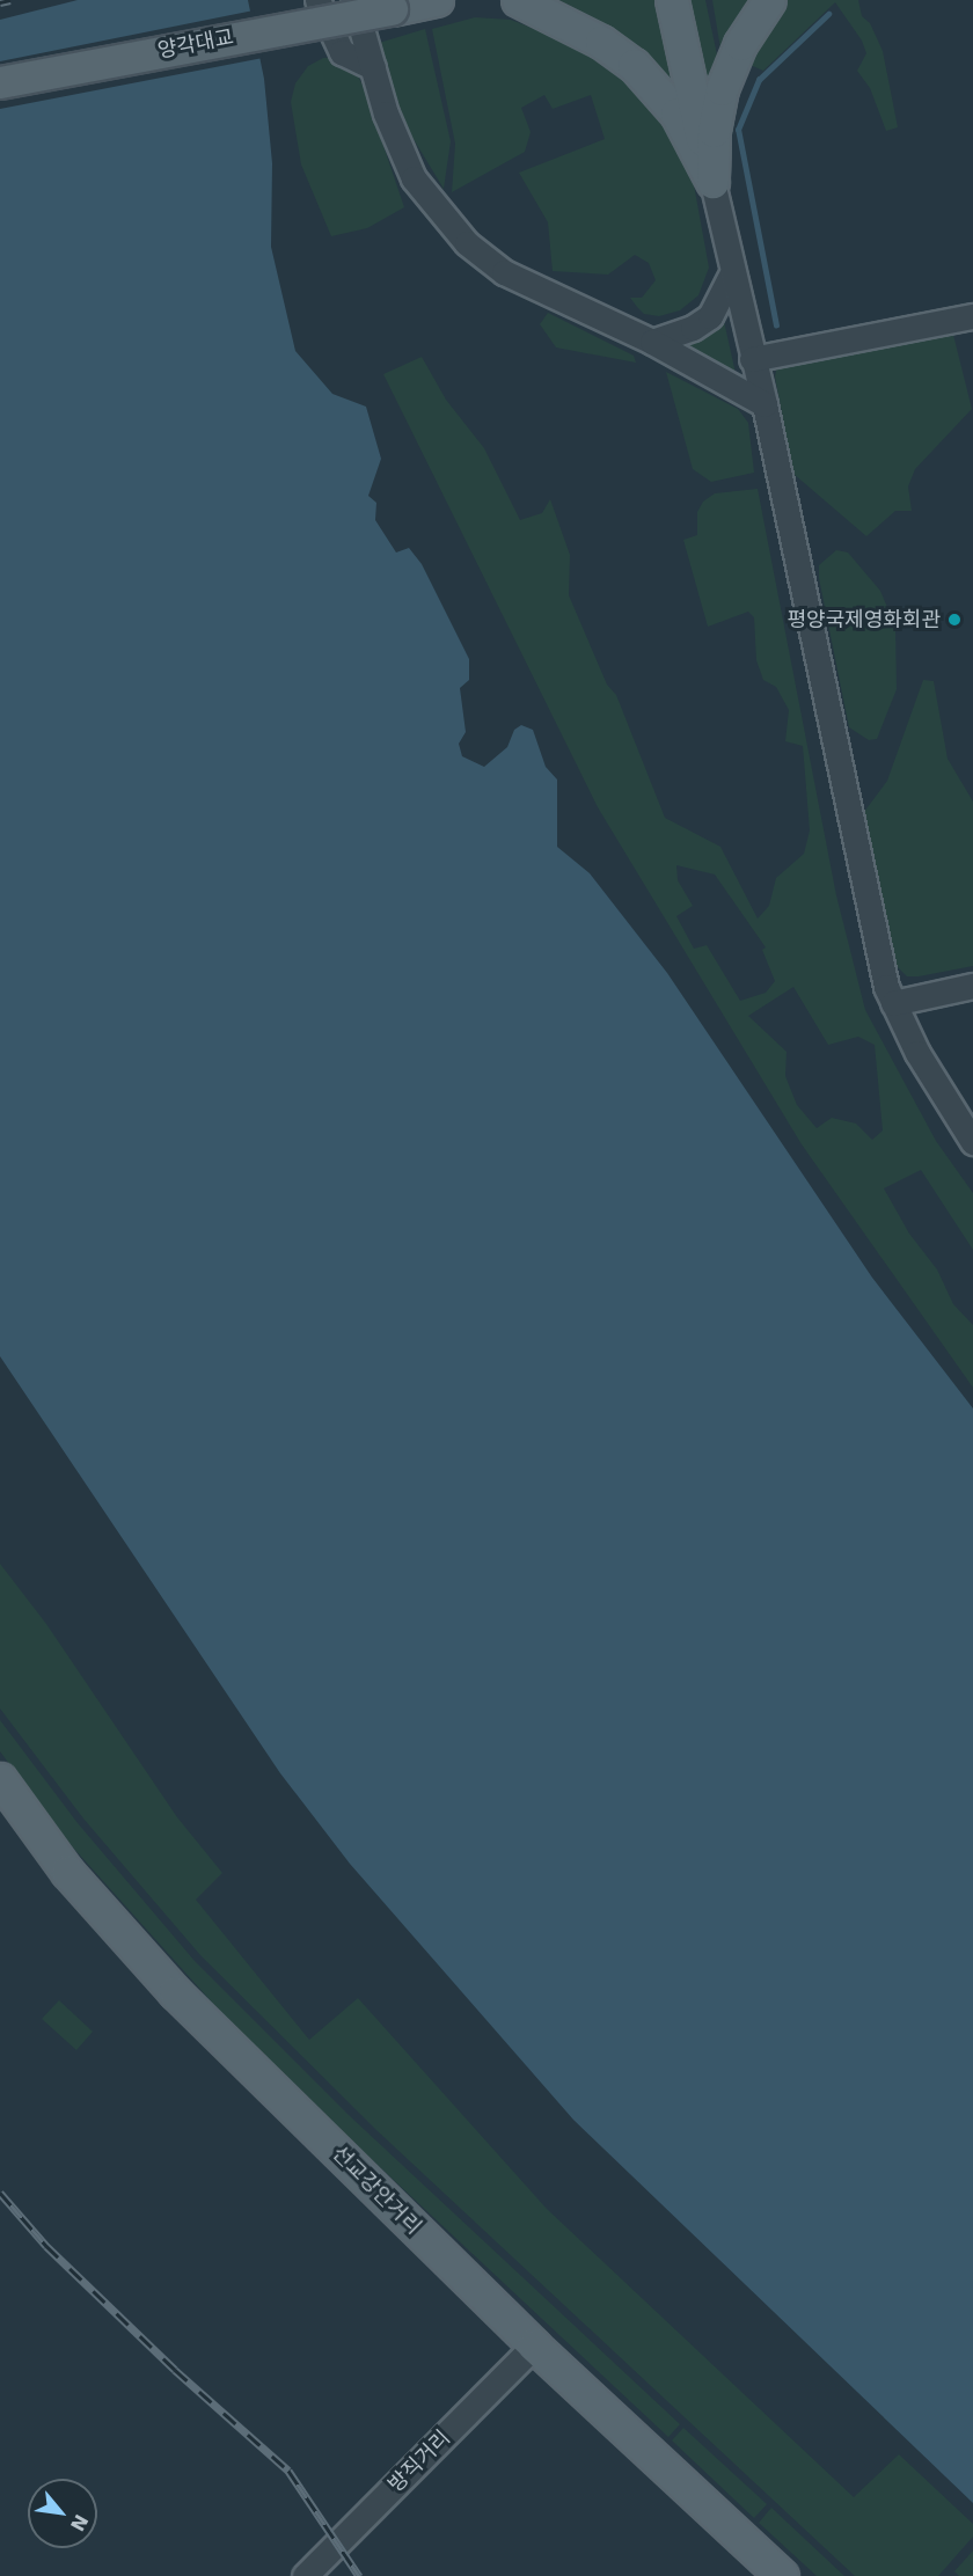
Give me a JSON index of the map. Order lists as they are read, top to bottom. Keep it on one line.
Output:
{"streets":{"main road":["양각대교","선교강안거리"],"street":["방직거리"]},"crossings":[["선교강안거리","방직거리"]],"places":["평양국제영화회관"],"north":"bottom right"}
